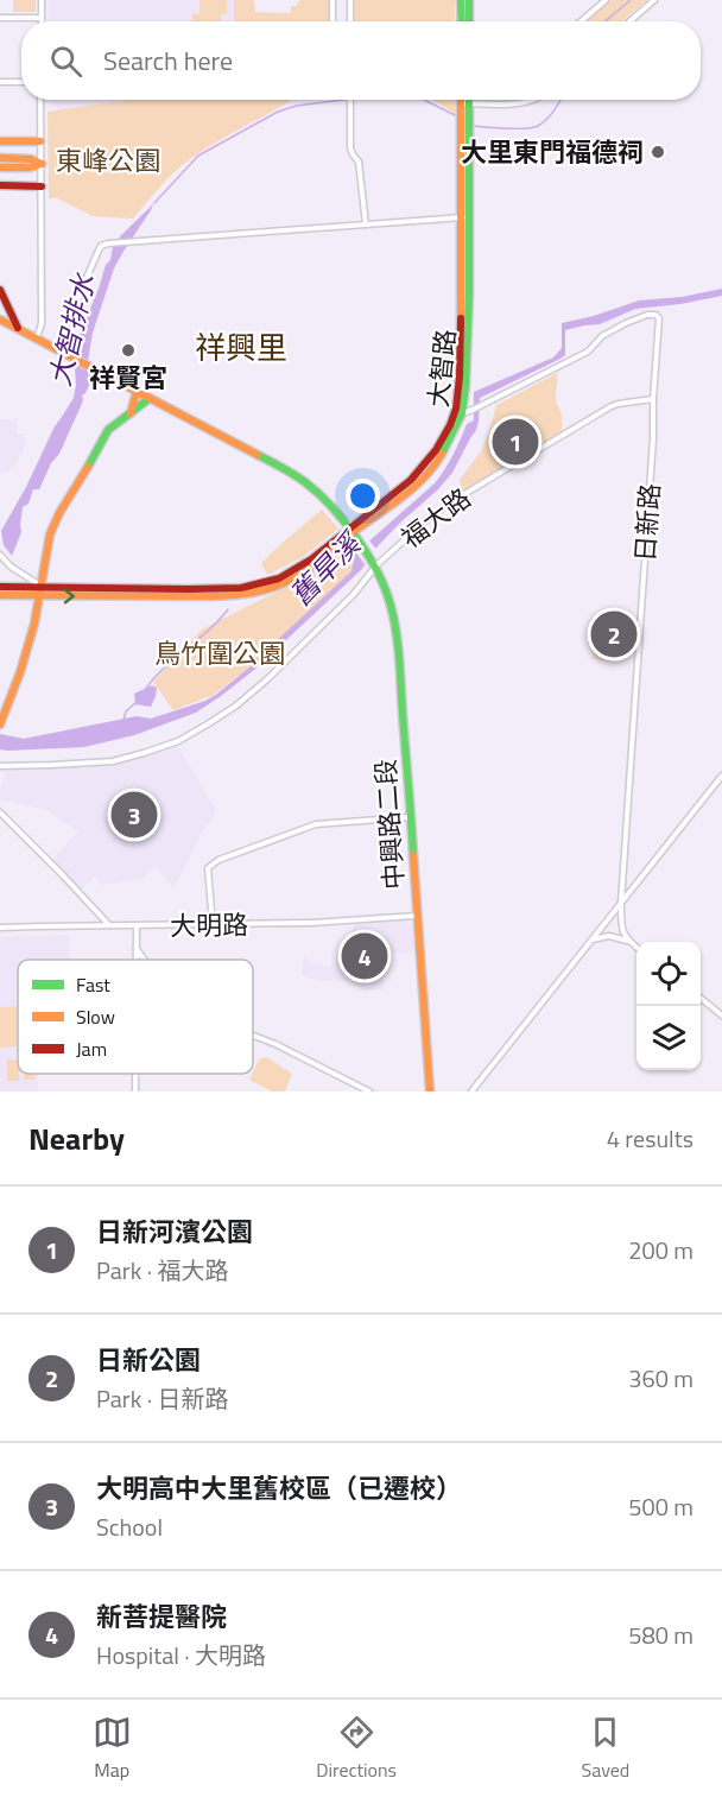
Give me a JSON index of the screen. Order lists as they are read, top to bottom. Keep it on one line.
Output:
{"streets":{"street":["大智路","福大路","日新路","中興路二段","大明路"]},"crossings":[["大智路","日新路"],["大智路","中興路二段"],["福大路","日新路"],["福大路","中興路二段"],["中興路二段","大明路"]],"districts":["祥興里"],"water":["大智排水","舊旱溪"],"parks":["東峰公園","鳥竹圍公園"],"places":["大里東門福德祠","祥賢宮"],"legend":["Fast","Slow","Jam"],"page":{"search":"Search here","pins":["1","2","3","4"],"heading":["Nearby","4 results"],"list":[{"mark":"1","name":"日新河濱公園","note":"Park · 福大路","value":"200 m"},{"mark":"2","name":"日新公園","note":"Park · 日新路","value":"360 m"},{"mark":"3","name":"大明高中大里舊校區（已遷校）","note":"School","value":"500 m"},{"mark":"4","name":"新菩提醫院","note":"Hospital · 大明路","value":"580 m"}],"nav":["Map","Directions","Saved"]}}
